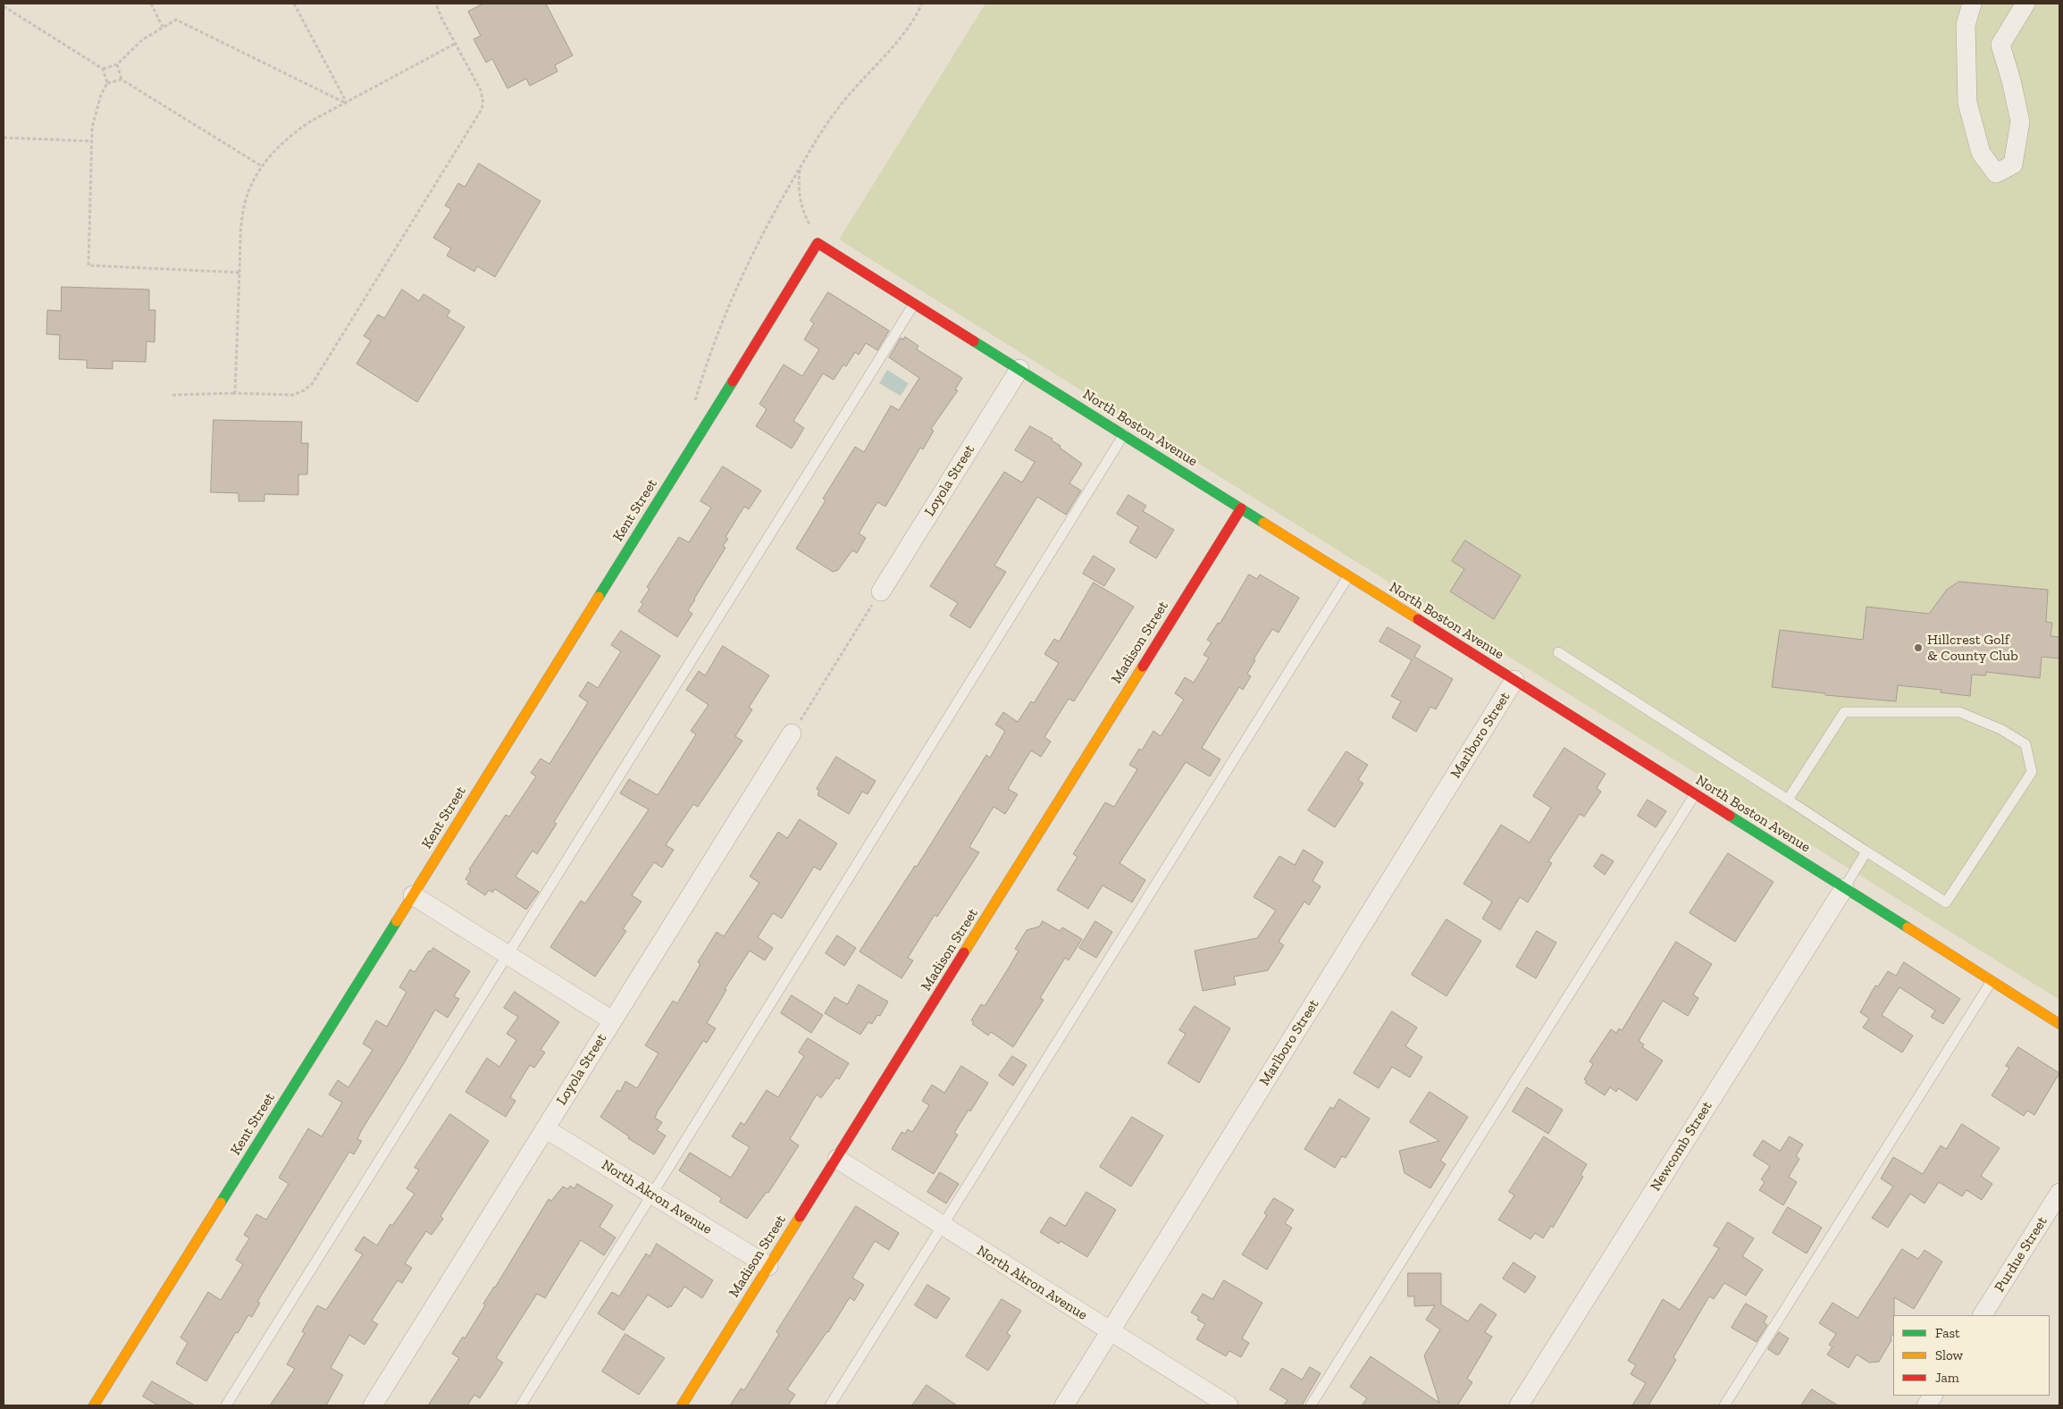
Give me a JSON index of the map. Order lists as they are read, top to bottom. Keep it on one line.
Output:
{"streets":{"street":["North Boston Avenue","Loyola Street","Kent Street","Madison Street","Marlboro Street","Newcomb Street","North Akron Avenue","Purdue Street"]},"crossings":[["North Boston Avenue","Loyola Street"],["North Boston Avenue","Kent Street"],["North Boston Avenue","Madison Street"],["North Boston Avenue","Marlboro Street"],["North Boston Avenue","Newcomb Street"],["Loyola Street","North Akron Avenue"],["Madison Street","North Akron Avenue"],["Marlboro Street","North Akron Avenue"]],"places":["Hillcrest Golf & County Club"],"legend":["Fast","Slow","Jam"]}
